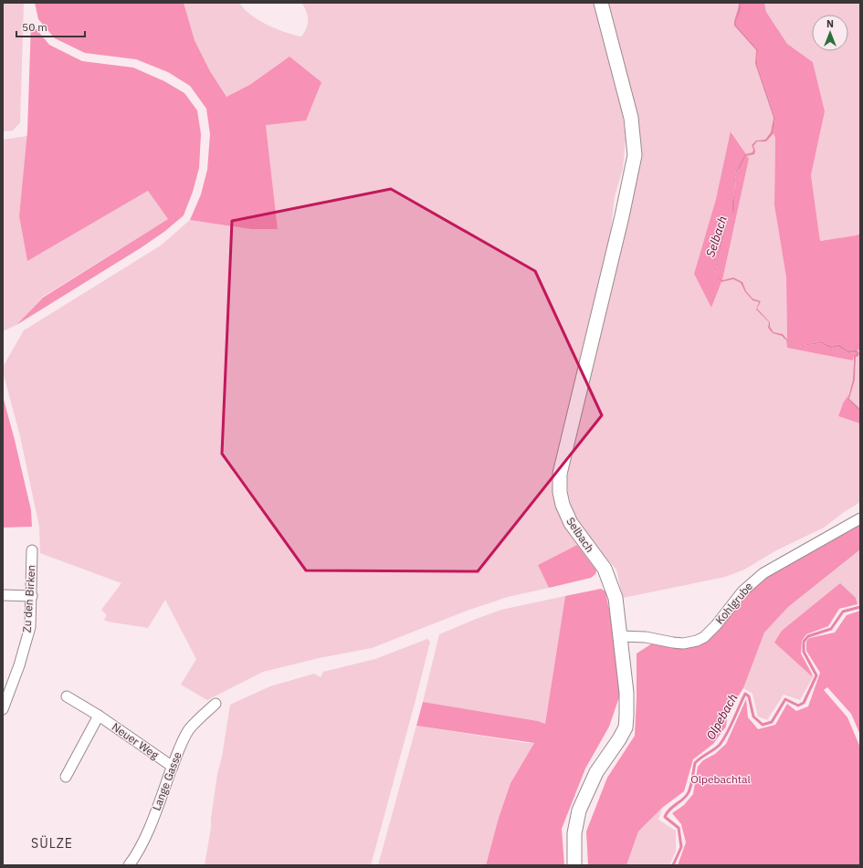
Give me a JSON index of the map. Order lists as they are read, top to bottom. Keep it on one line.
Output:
{"streets":{"street":["Selbach","Zu den Birken","Kohlgrube","Neuer Weg","Lange Gasse"]},"crossings":[["Selbach","Kohlgrube"],["Neuer Weg","Lange Gasse"]],"districts":["SÜLZE"],"water":["Selbach","Olpebach"],"parks":["Olpebachtal"],"scale_bar":"50 m","north":"top"}
